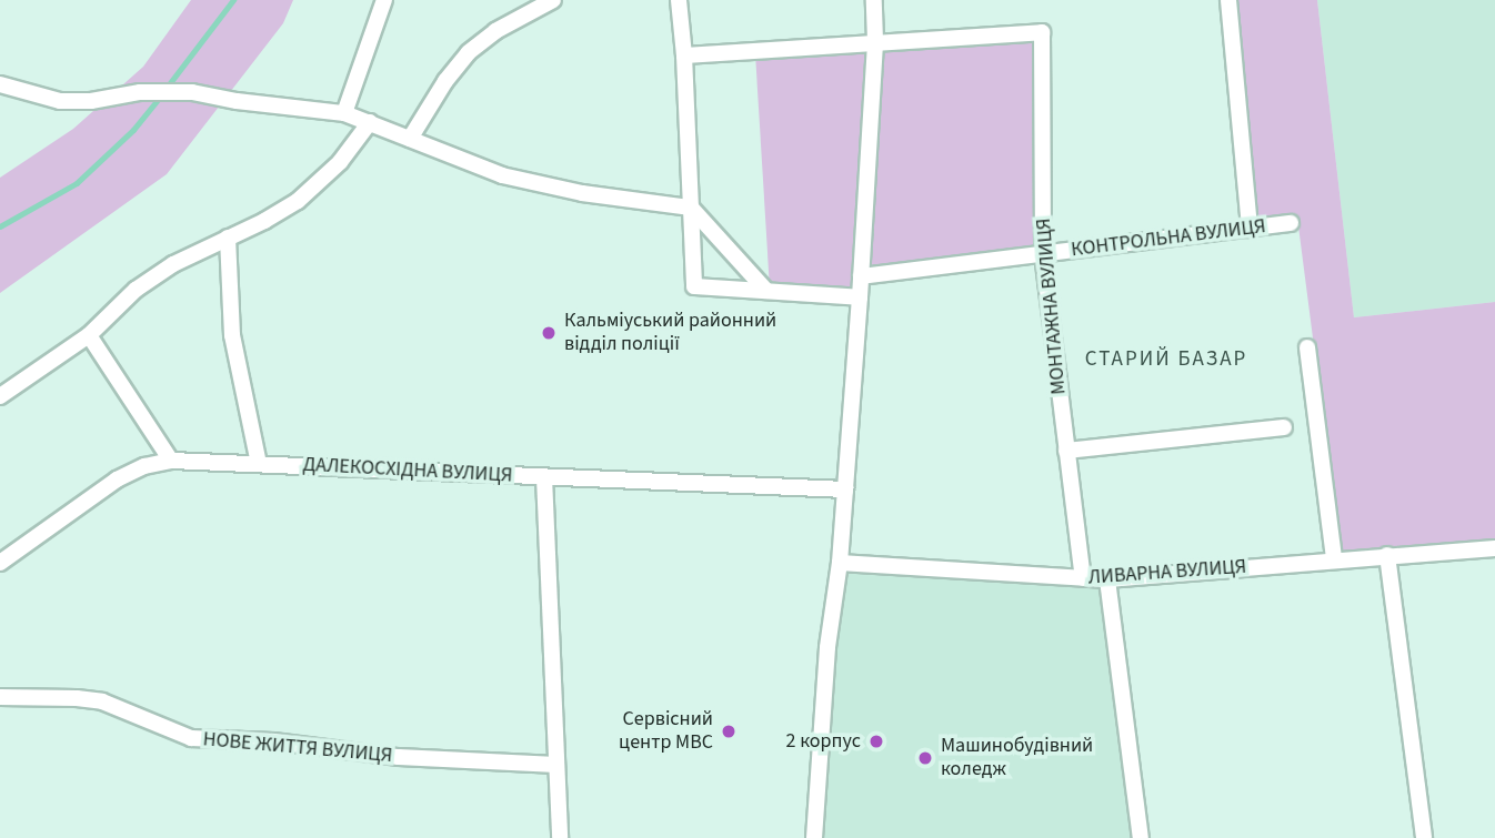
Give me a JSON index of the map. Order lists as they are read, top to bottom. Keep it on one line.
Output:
{"streets":{"street":["КОНТРОЛЬНА ВУЛИЦЯ","МОНТАЖНА ВУЛИЦЯ","ДАЛЕКОСХІДНА ВУЛИЦЯ","ЛИВАРНА ВУЛИЦЯ","НОВЕ ЖИТТЯ ВУЛИЦЯ"]},"crossings":[["КОНТРОЛЬНА ВУЛИЦЯ","МОНТАЖНА ВУЛИЦЯ"],["МОНТАЖНА ВУЛИЦЯ","ЛИВАРНА ВУЛИЦЯ"]],"districts":["СТАРИЙ БАЗАР"],"places":["Кальміуський районний відділ поліції","Сервісний центр МВС","2 корпус","Машинобудівний коледж"]}
